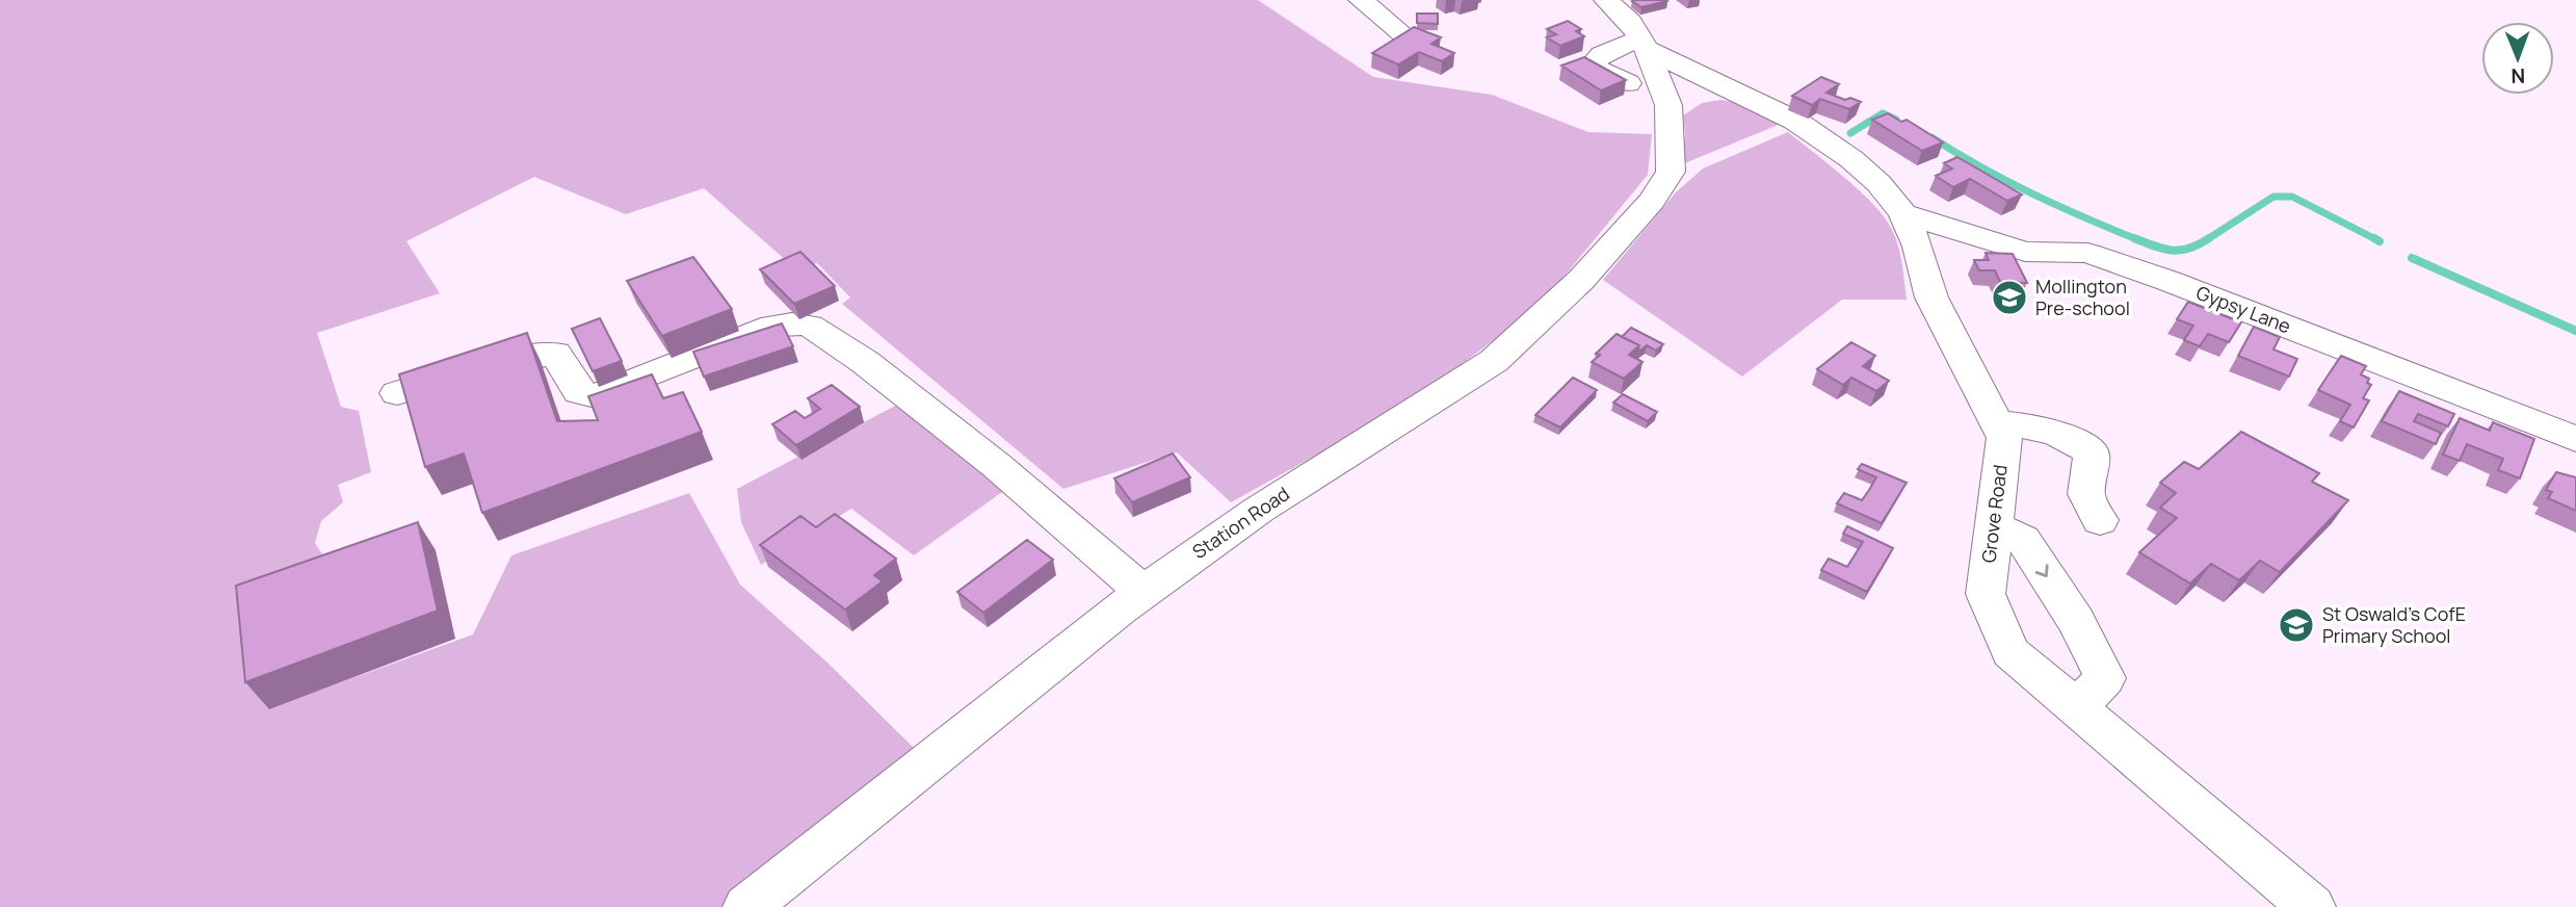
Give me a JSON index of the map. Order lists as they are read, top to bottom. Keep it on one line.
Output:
{"streets":{"street":["Gypsy Lane","Grove Road","Station Road"]},"crossings":[["Gypsy Lane","Grove Road"],["Grove Road","Station Road"]],"places":{"school or university":["Mollington Pre-school","St Oswald's CofE Primary School"]},"north":"bottom"}
